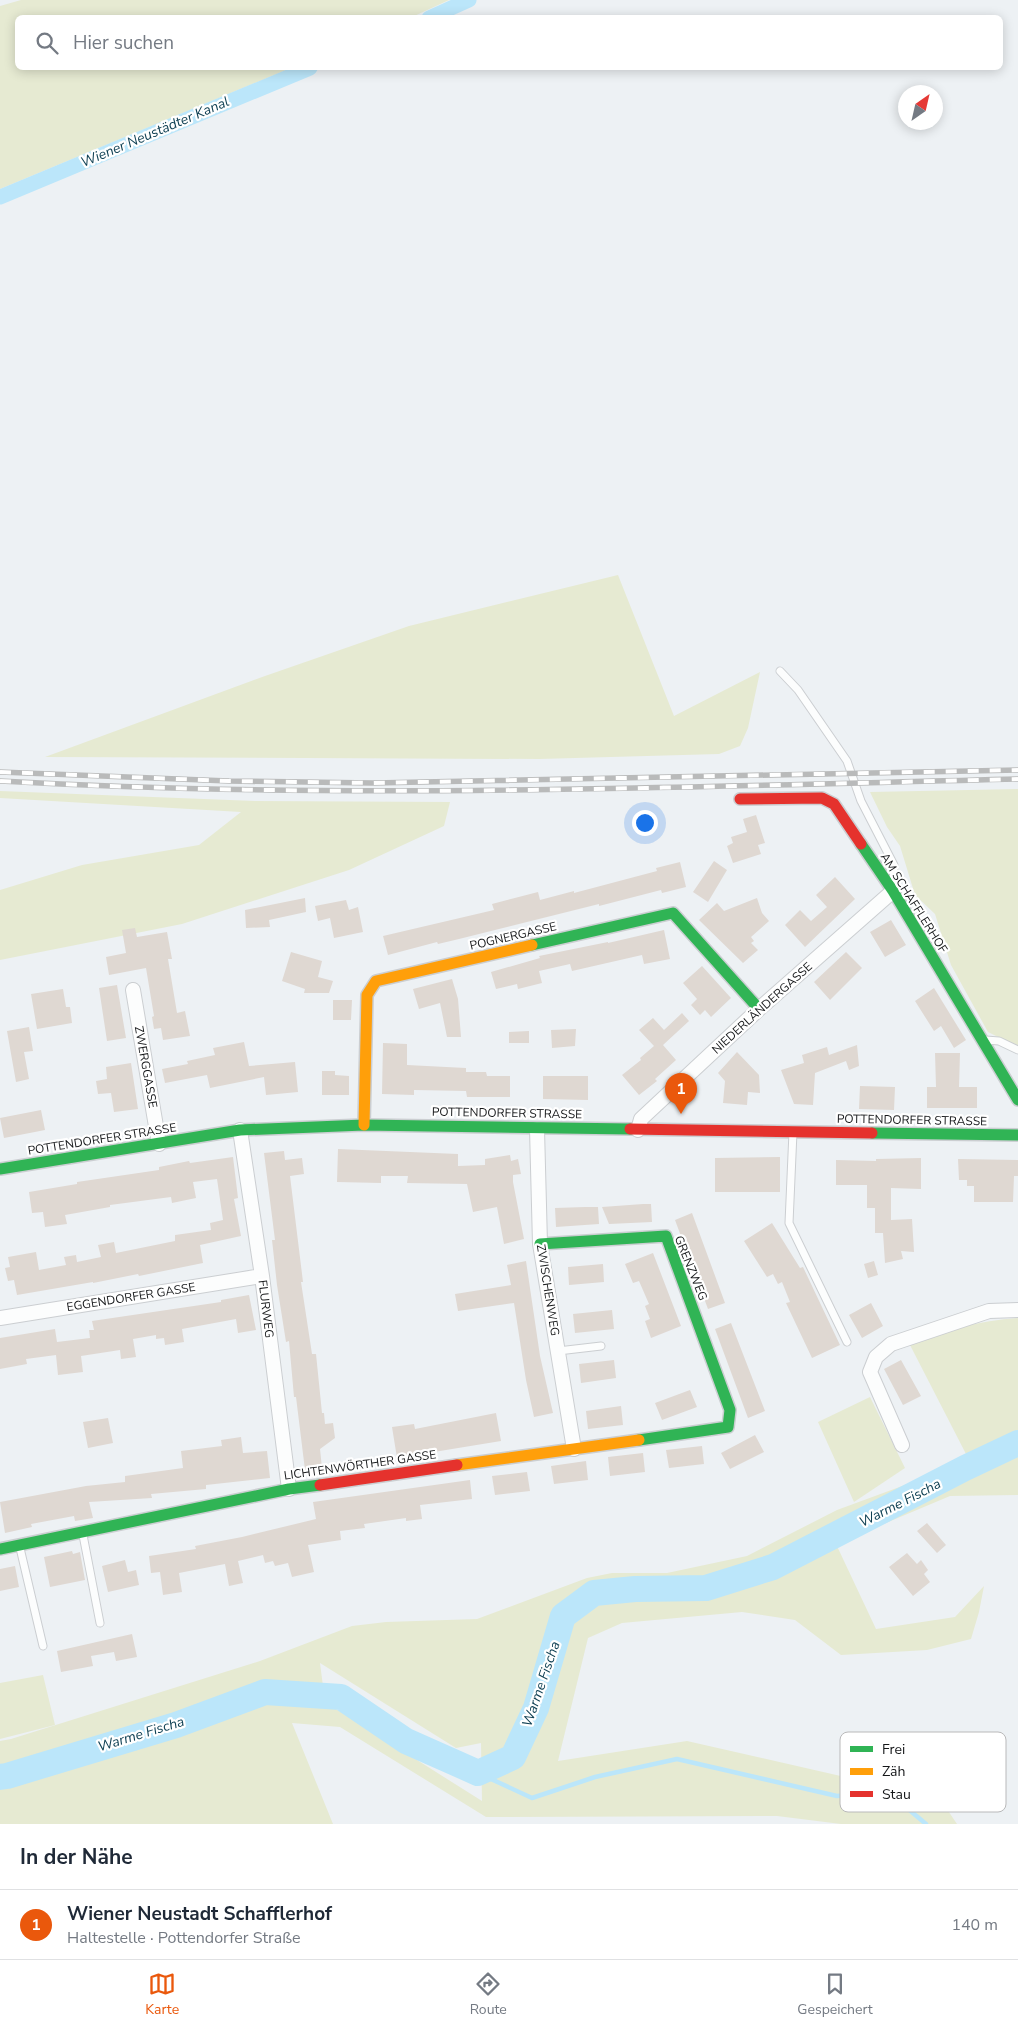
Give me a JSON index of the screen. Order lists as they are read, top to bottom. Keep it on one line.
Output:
{"streets":{"street":["AM SCHAFFLERHOF","POGNERGASSE","NIEDERLÄNDERGASSE","ZWERGGASSE","POTTENDORFER STRASSE","GRENZWEG","ZWISCHENWEG","EGGENDORFER GASSE","FLURWEG","LICHTENWÖRTHER GASSE"]},"crossings":[["AM SCHAFFLERHOF","NIEDERLÄNDERGASSE"],["POGNERGASSE","NIEDERLÄNDERGASSE"],["POGNERGASSE","POTTENDORFER STRASSE"],["NIEDERLÄNDERGASSE","POTTENDORFER STRASSE"],["ZWERGGASSE","POTTENDORFER STRASSE"],["POTTENDORFER STRASSE","ZWISCHENWEG"],["POTTENDORFER STRASSE","FLURWEG"],["GRENZWEG","ZWISCHENWEG"],["GRENZWEG","LICHTENWÖRTHER GASSE"],["ZWISCHENWEG","LICHTENWÖRTHER GASSE"],["EGGENDORFER GASSE","FLURWEG"],["FLURWEG","LICHTENWÖRTHER GASSE"]],"water":["Wiener Neustädter Kanal","Warme Fischa"],"legend":["Frei","Zäh","Stau"],"north":"top right","page":{"search":"Hier suchen","pins":"1","heading":"In der Nähe","list":[{"mark":"1","name":"Wiener Neustadt Schafflerhof","note":"Haltestelle · Pottendorfer Straße","value":"140 m"}],"nav":["Karte","Route","Gespeichert"]}}
